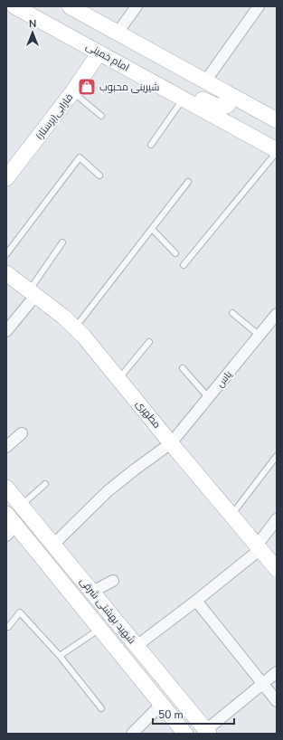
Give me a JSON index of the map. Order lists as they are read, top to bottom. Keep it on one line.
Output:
{"streets":{"street":["امام خمینی","(پرستار)فارابی","یاس","مطهری","شهید بهشتی شرقی"]},"crossings":[["امام خمینی","(پرستار)فارابی"],["یاس","مطهری"],["یاس","شهید بهشتی شرقی"]],"places":{"shop":["شیرینی محبوب"]},"scale_bar":"50 m","north":"top"}
